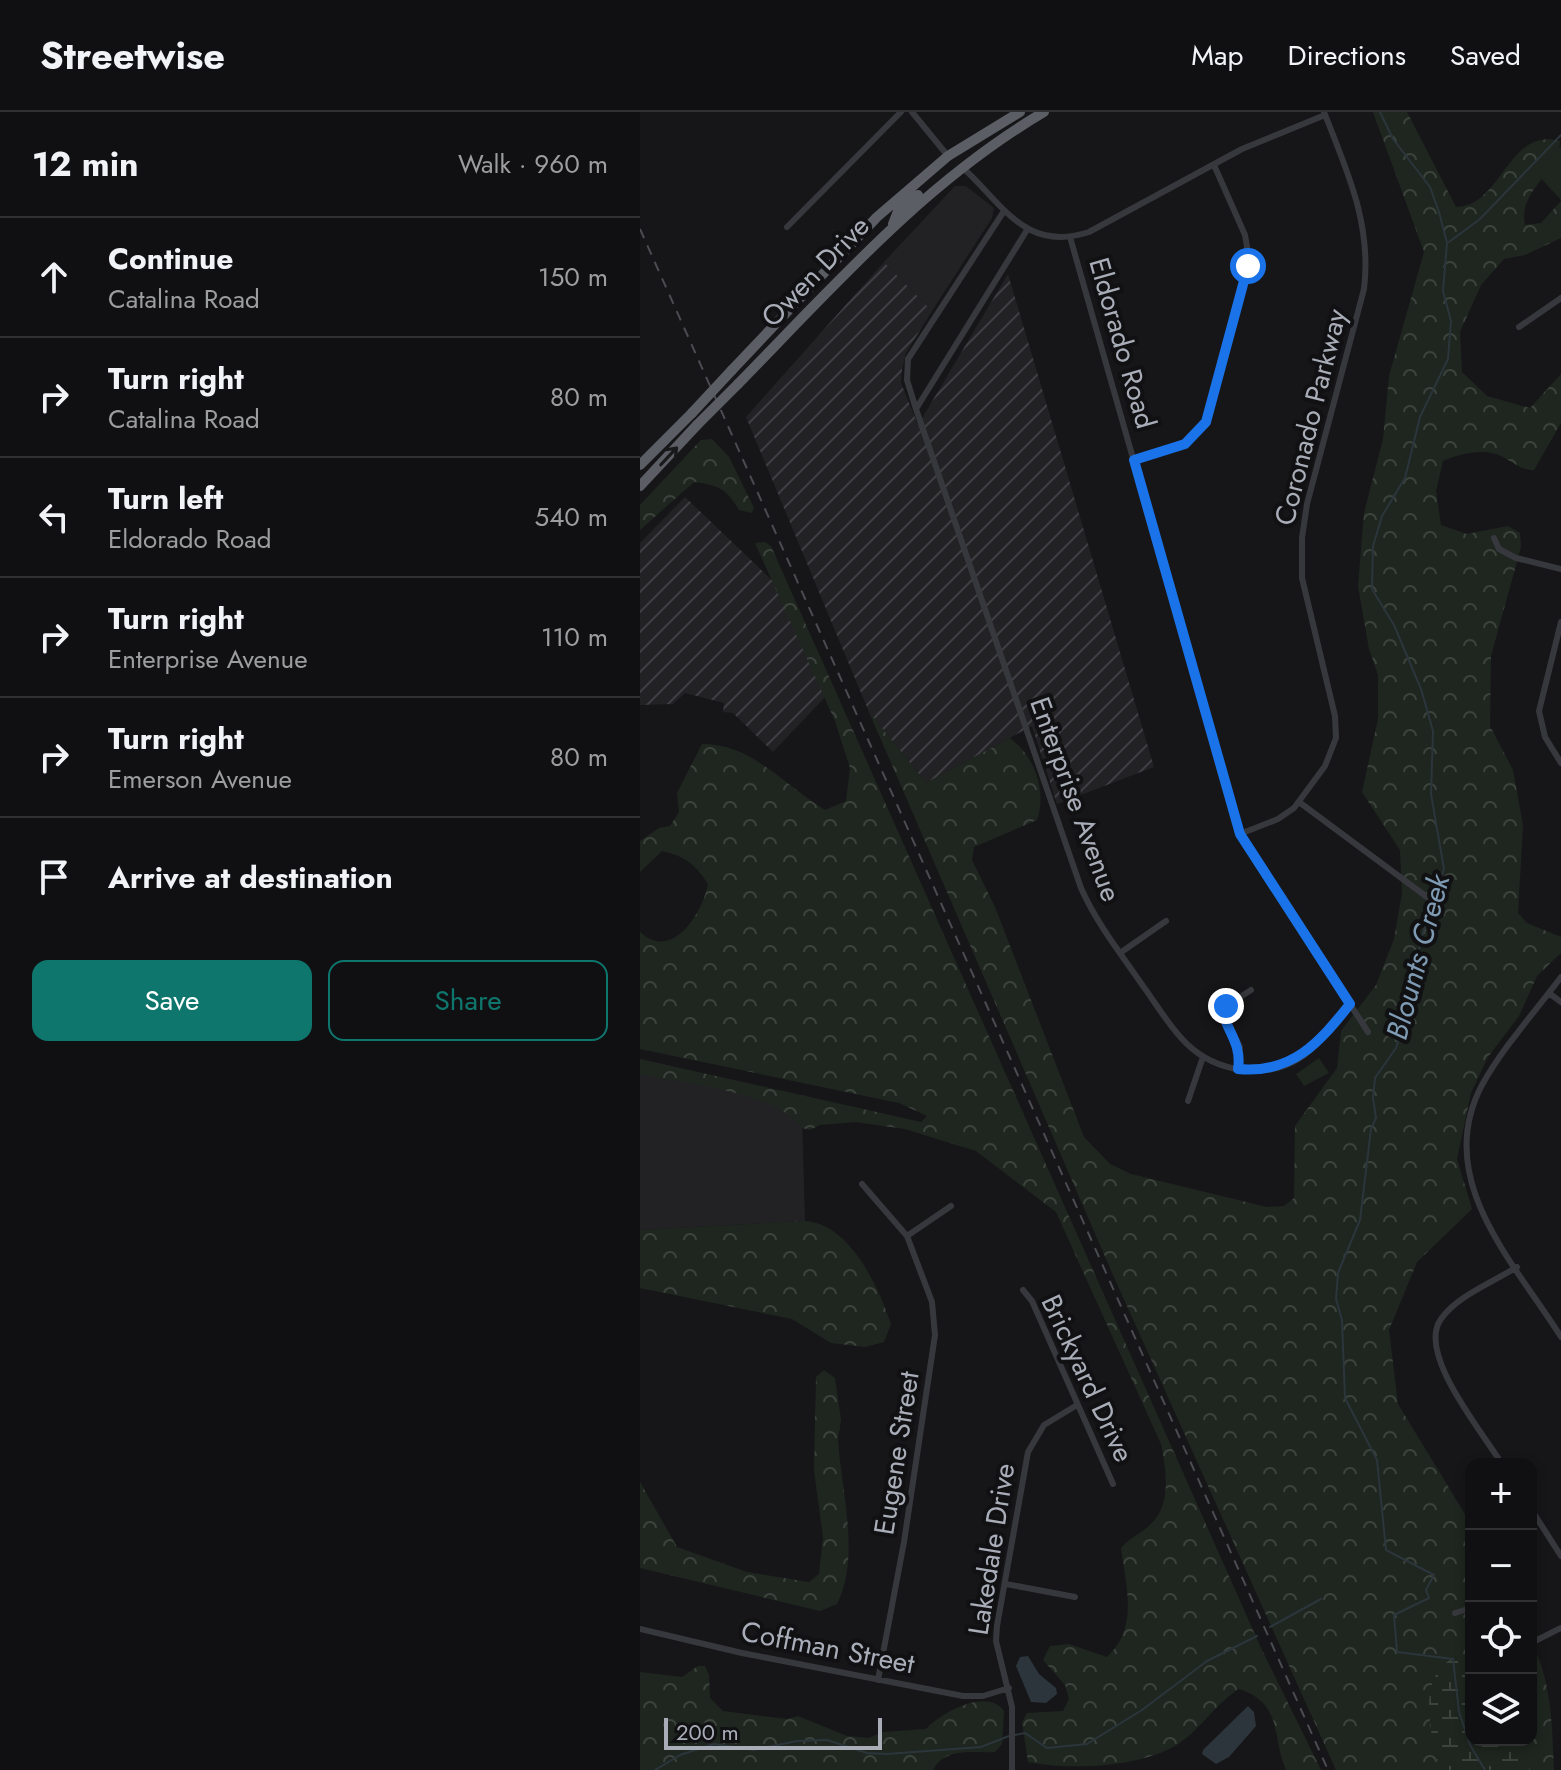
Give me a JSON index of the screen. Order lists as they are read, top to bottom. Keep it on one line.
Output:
{"streets":{"highway":["Owen Drive"],"street":["Eldorado Road","Coronado Parkway","Enterprise Avenue","Brickyard Drive","Eugene Street","Lakedale Drive","Coffman Street"]},"crossings":[["Eldorado Road","Coronado Parkway"],["Eldorado Road","Enterprise Avenue"],["Brickyard Drive","Lakedale Drive"],["Eugene Street","Coffman Street"],["Lakedale Drive","Coffman Street"]],"water":["Blounts Creek"],"scale_bar":"200 m","page":{"header":"Streetwise","nav":["Map","Directions","Saved"],"heading":["12 min","Walk · 960 m"],"list":[["Continue","Catalina Road","150 m"],["Turn right","Catalina Road","80 m"],["Turn left","Eldorado Road","540 m"],["Turn right","Enterprise Avenue","110 m"],["Turn right","Emerson Avenue","80 m"],"Arrive at destination"],"buttons":["Save","Share"],"map_buttons":["+","−"],"scale":"200 m"}}
